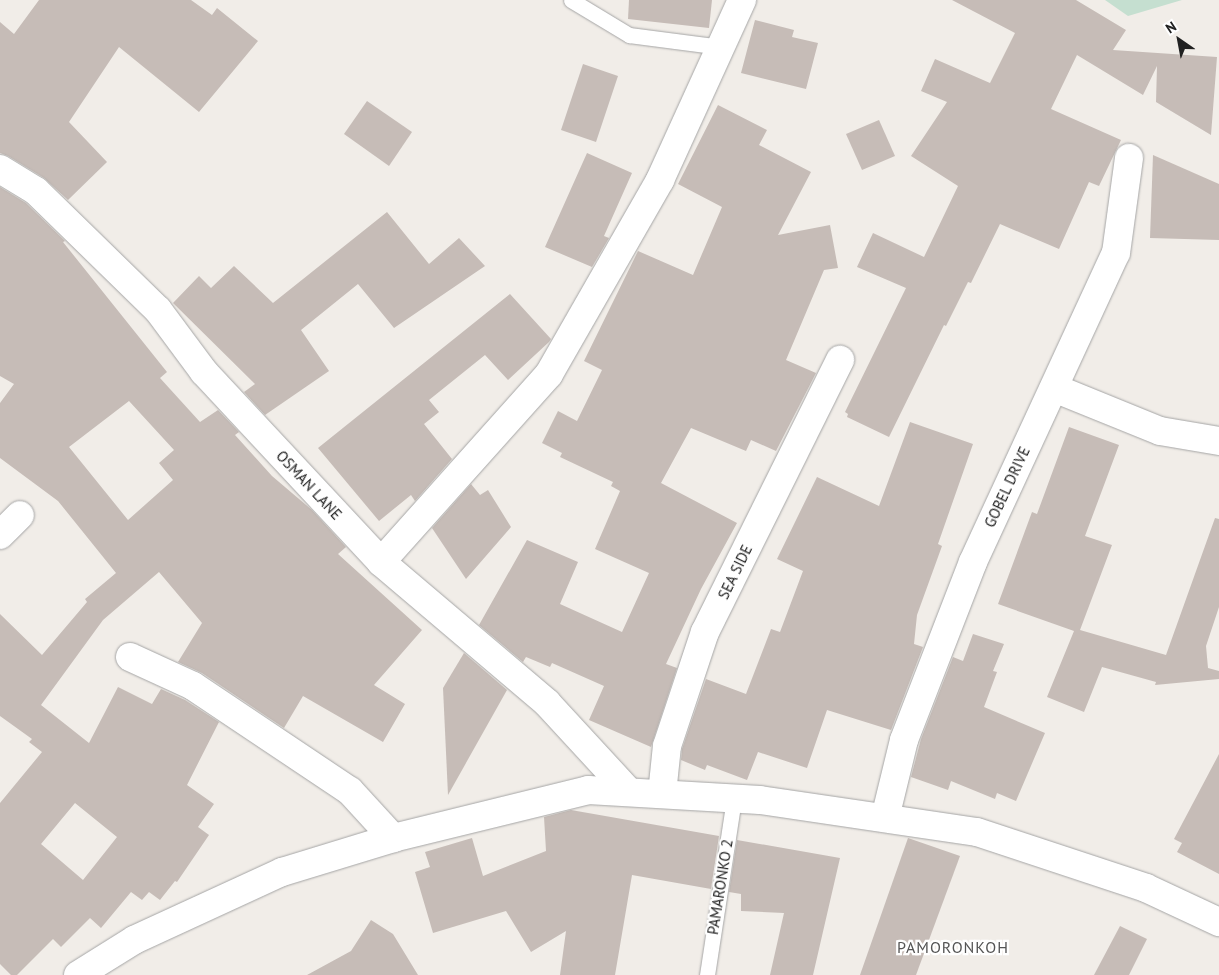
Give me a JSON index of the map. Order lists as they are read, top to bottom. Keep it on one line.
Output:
{"streets":{"street":["OSMAN LANE","GOBEL DRIVE","SEA SIDE"],"lane":["PAMARONKO 2"]},"districts":["PAMORONKOH"],"north":"top left"}
